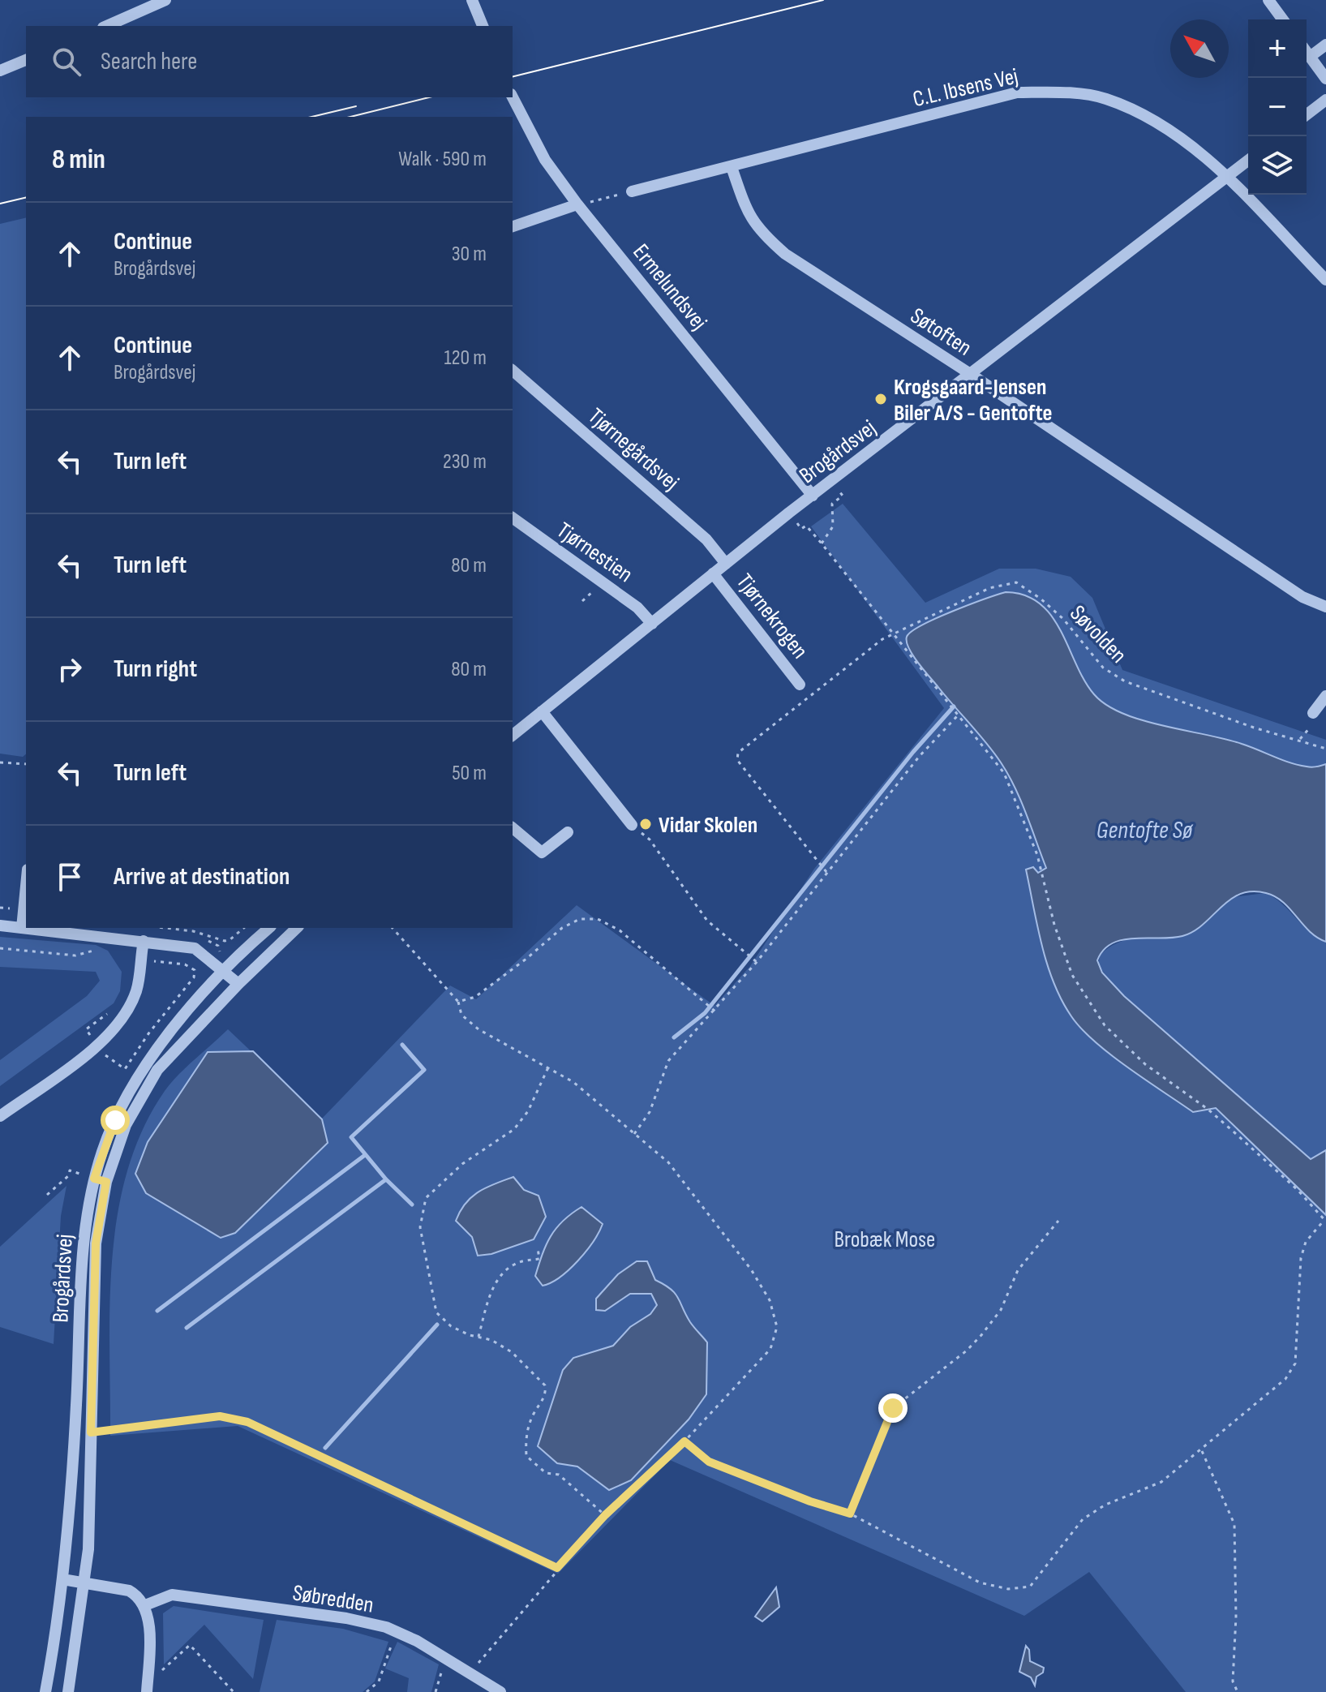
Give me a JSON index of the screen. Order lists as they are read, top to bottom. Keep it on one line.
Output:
{"streets":{"street":["C.L. Ibsens Vej","Ermelundsvej","Søtoften","Tjørnegårdsvej","Brogårdsvej","Tjørnestien","Tjørnekrogen","Søbredden"],"path":["Søvolden"]},"crossings":[["C.L. Ibsens Vej","Søtoften"],["C.L. Ibsens Vej","Brogårdsvej"],["Ermelundsvej","Brogårdsvej"],["Søtoften","Brogårdsvej"],["Tjørnegårdsvej","Brogårdsvej"],["Brogårdsvej","Tjørnestien"],["Brogårdsvej","Tjørnekrogen"]],"water":["Gentofte Sø"],"parks":["Brobæk Mose"],"places":["Krogsgaard-Jensen Biler A/S - Gentofte","Vidar Skolen"],"north":"top left","page":{"map_buttons":["+","−"],"search":"Search here","heading":["8 min","Walk · 590 m"],"list":[["Continue","Brogårdsvej","30 m"],["Continue","Brogårdsvej","120 m"],["Turn left","230 m"],["Turn left","80 m"],["Turn right","80 m"],["Turn left","50 m"],"Arrive at destination"]}}
